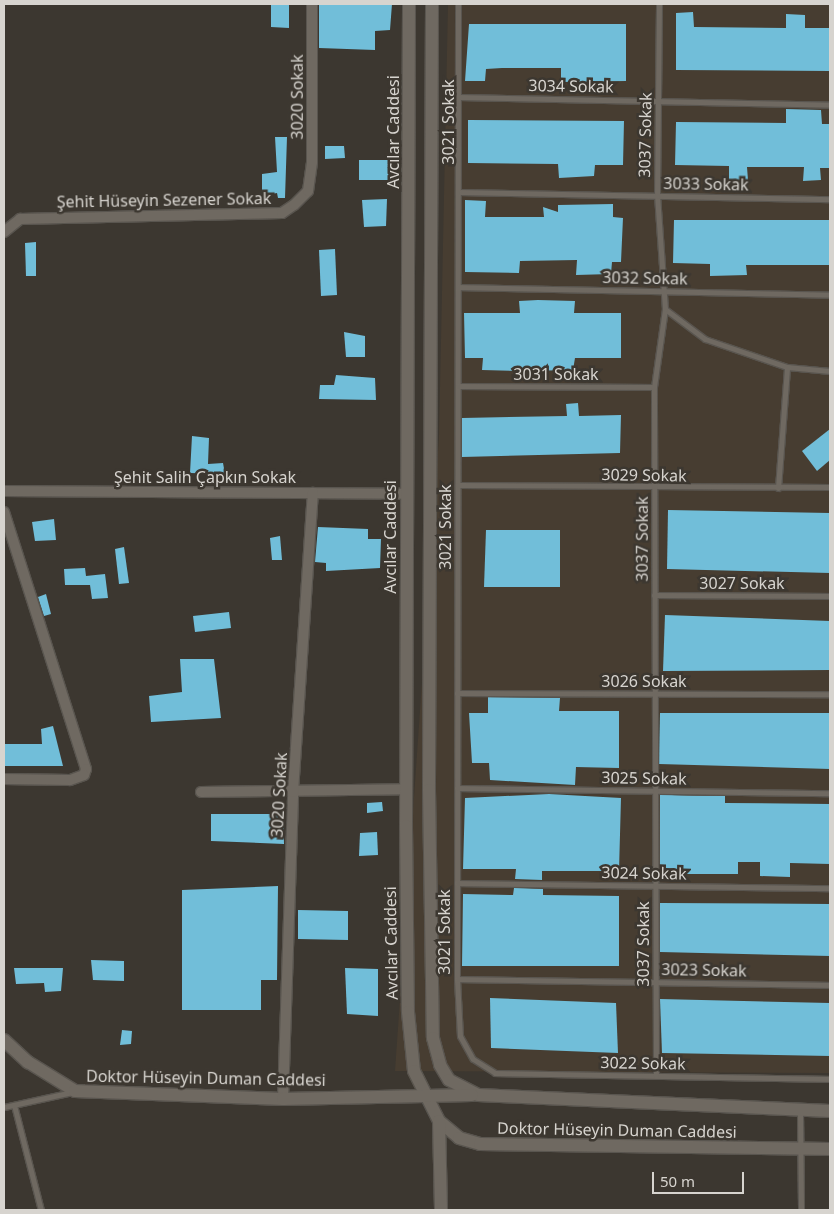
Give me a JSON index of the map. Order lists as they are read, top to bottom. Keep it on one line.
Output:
{"streets":{"main road":["Avcılar Caddesi","Doktor Hüseyin Duman Caddesi"],"street":["3020 Sokak","Şehit Hüseyin Sezener Sokak","Şehit Salih Çapkın Sokak"],"lane":["3034 Sokak","3021 Sokak","3037 Sokak","3033 Sokak","3032 Sokak","3031 Sokak","3029 Sokak","3027 Sokak","3026 Sokak","3025 Sokak","3024 Sokak","3023 Sokak","3022 Sokak"]},"crossings":[["3034 Sokak","3021 Sokak"],["3034 Sokak","3037 Sokak"],["3020 Sokak","Şehit Hüseyin Sezener Sokak"],["3020 Sokak","Şehit Salih Çapkın Sokak"],["3020 Sokak","Doktor Hüseyin Duman Caddesi"],["3021 Sokak","3033 Sokak"],["3021 Sokak","3032 Sokak"],["3021 Sokak","3031 Sokak"],["3021 Sokak","3029 Sokak"],["3021 Sokak","3026 Sokak"],["3021 Sokak","3025 Sokak"],["3021 Sokak","3024 Sokak"],["3021 Sokak","3023 Sokak"],["3021 Sokak","3022 Sokak"],["Avcılar Caddesi","Şehit Salih Çapkın Sokak"],["Avcılar Caddesi","Doktor Hüseyin Duman Caddesi"],["3037 Sokak","3033 Sokak"],["3037 Sokak","3032 Sokak"],["3037 Sokak","3031 Sokak"],["3037 Sokak","3029 Sokak"],["3037 Sokak","3027 Sokak"],["3037 Sokak","3026 Sokak"],["3037 Sokak","3025 Sokak"],["3037 Sokak","3024 Sokak"],["3037 Sokak","3023 Sokak"],["3037 Sokak","3022 Sokak"]],"scale_bar":"50 m"}
